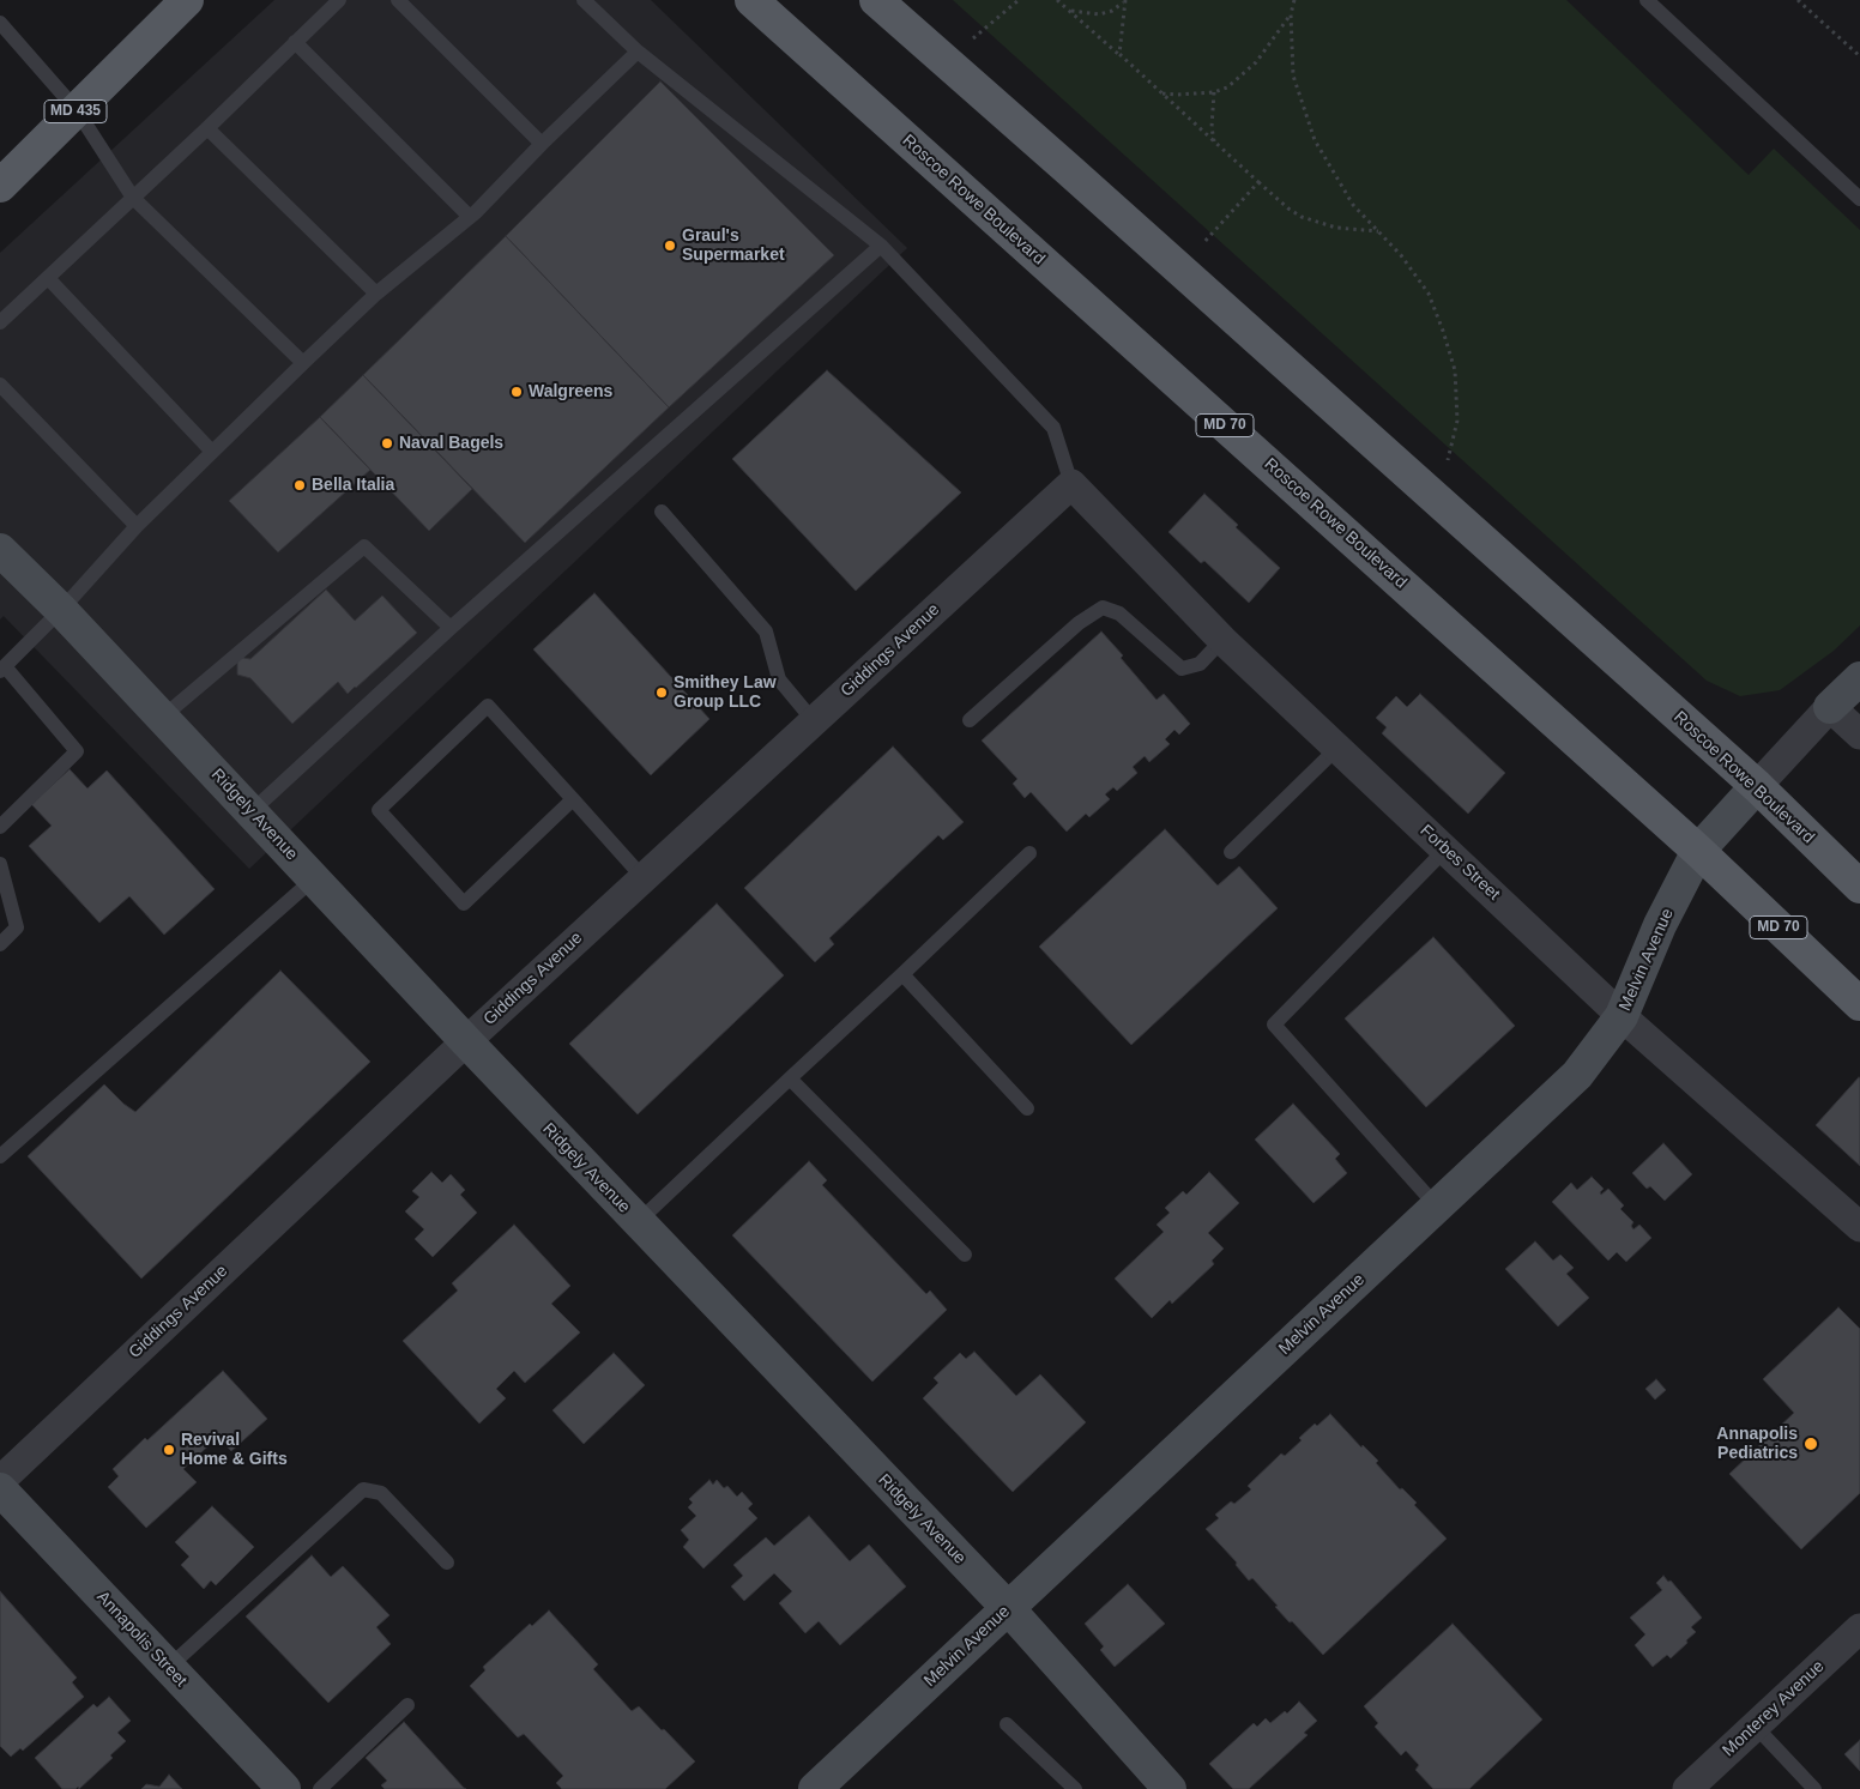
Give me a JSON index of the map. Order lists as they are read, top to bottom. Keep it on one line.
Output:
{"streets":{"main road":["MD 435","Roscoe Rowe Boulevard","MD 70"],"street":["Giddings Avenue","Ridgely Avenue","Forbes Street","Melvin Avenue","Annapolis Street","Monterey Avenue"]},"crossings":[["Roscoe Rowe Boulevard","Melvin Avenue"],["Giddings Avenue","Ridgely Avenue"],["Giddings Avenue","Forbes Street"],["Ridgely Avenue","Melvin Avenue"],["Forbes Street","Melvin Avenue"]],"places":["Graul's Supermarket","Walgreens","Naval Bagels","Bella Italia","Smithey Law Group LLC","Annapolis Pediatrics","Revival Home & Gifts"]}
